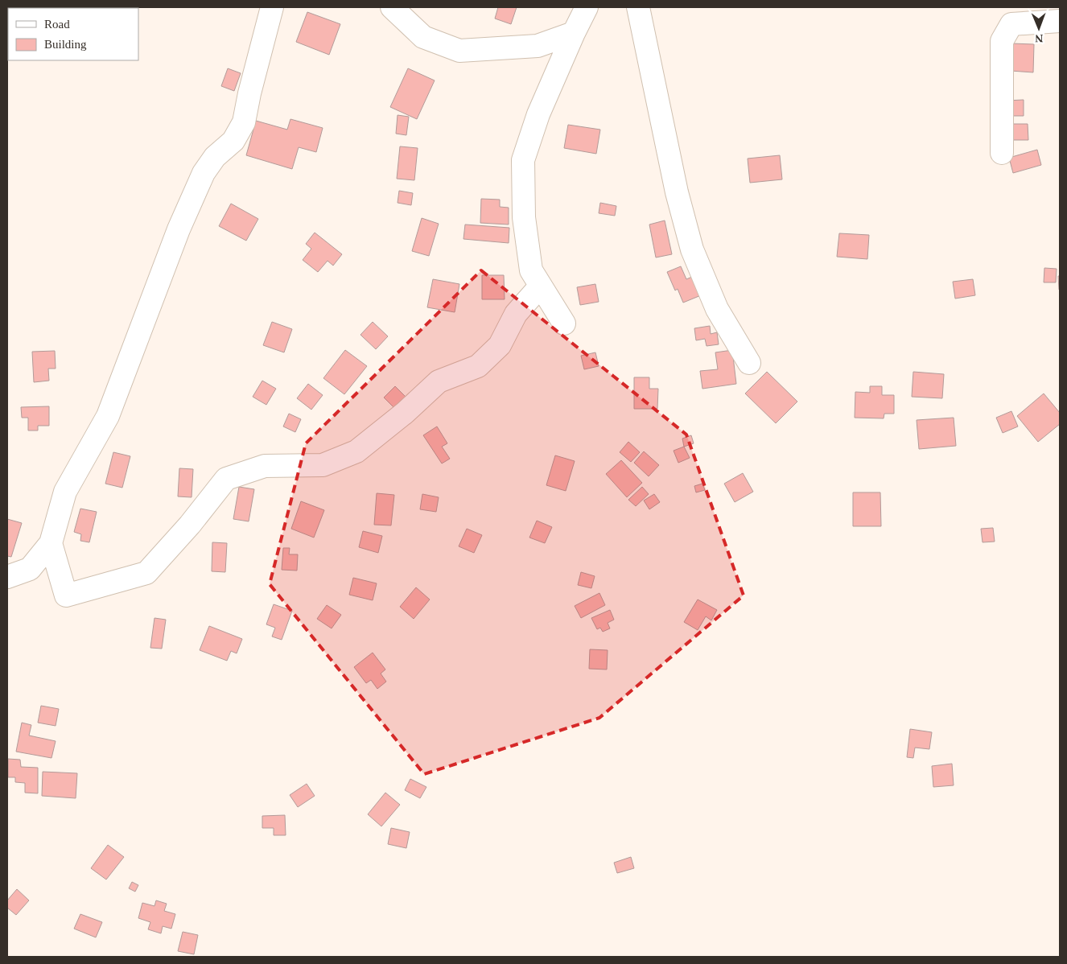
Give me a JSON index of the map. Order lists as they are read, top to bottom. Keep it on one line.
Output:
{"legend":["Road","Building"],"north":"bottom"}
